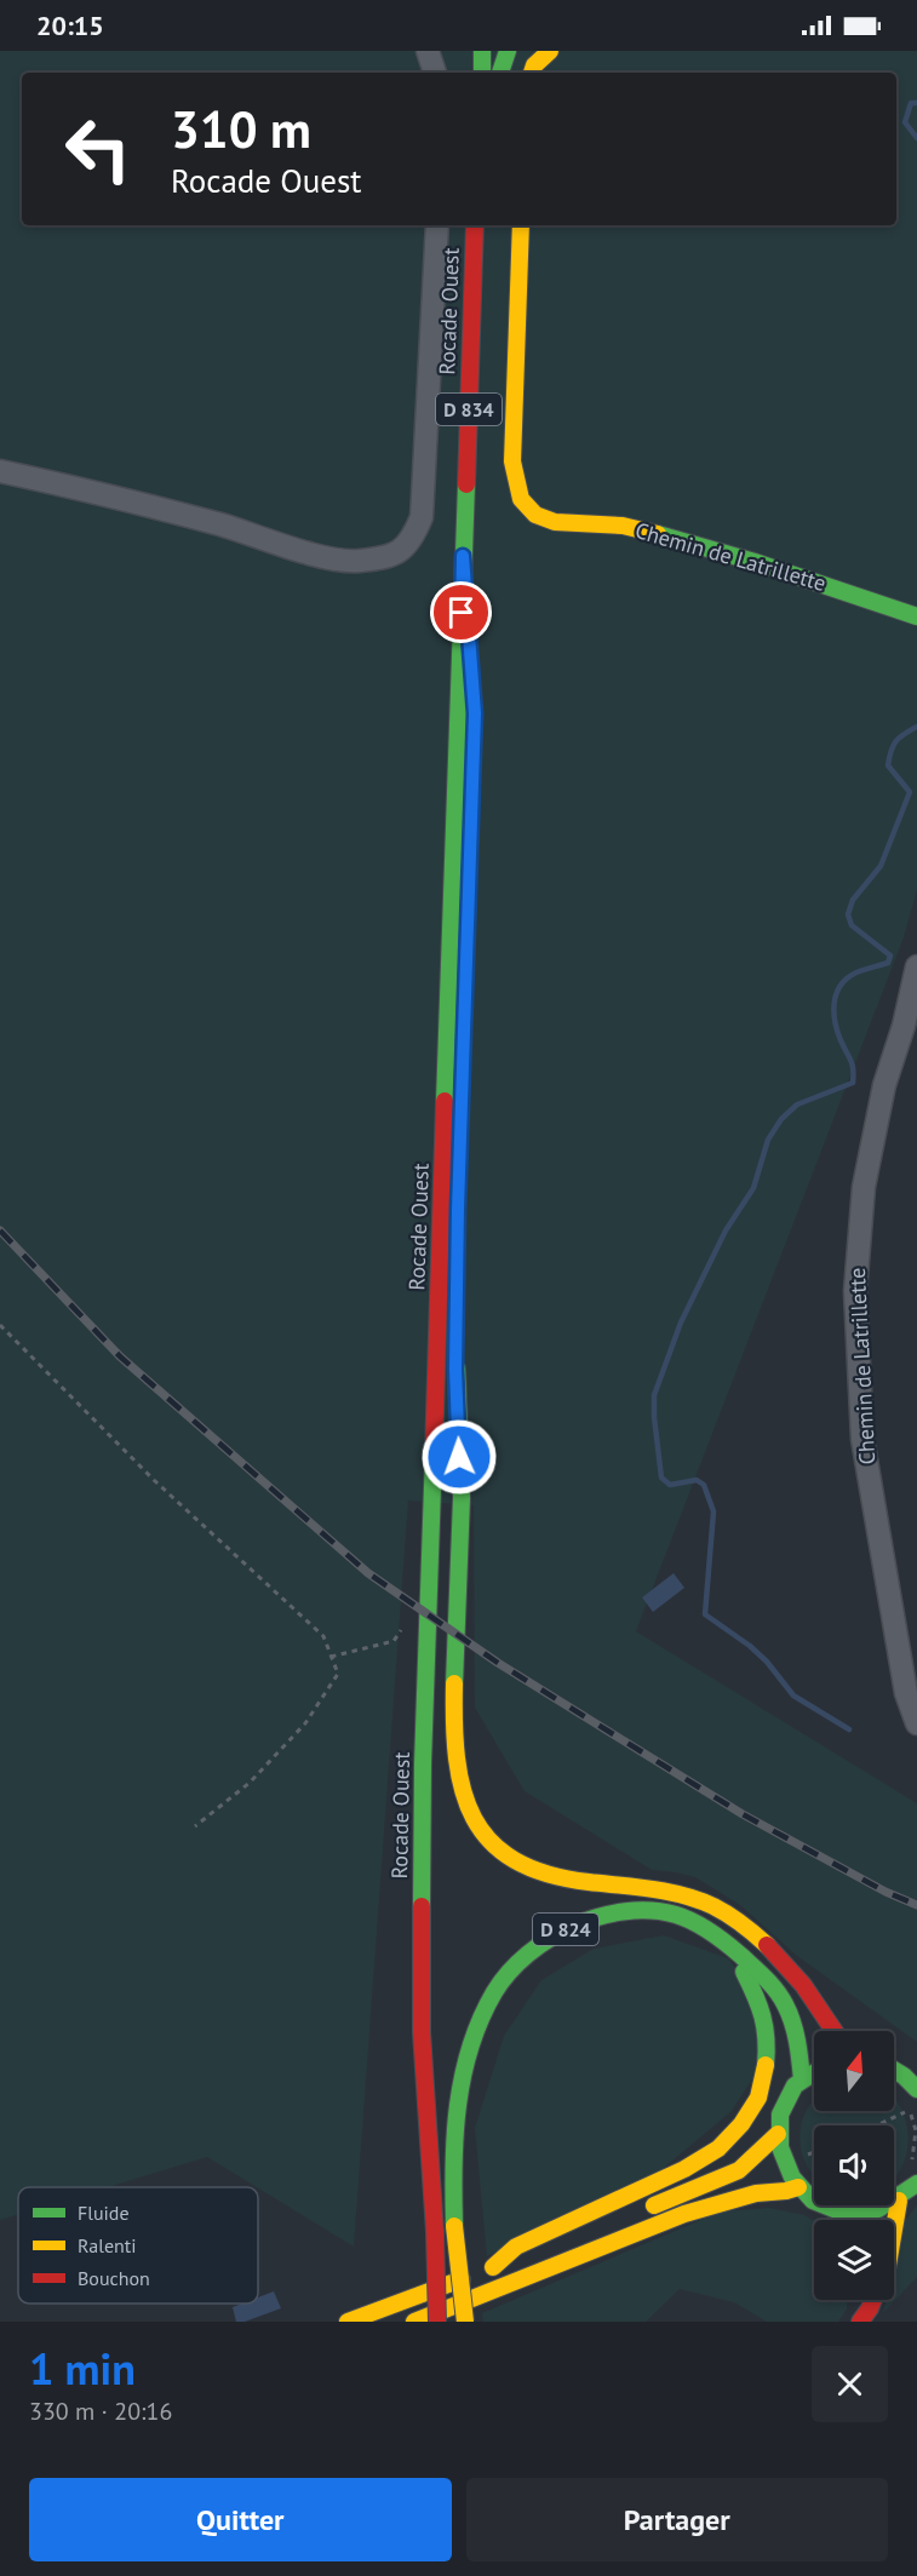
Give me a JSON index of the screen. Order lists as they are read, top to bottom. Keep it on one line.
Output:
{"streets":{"main road":["Rocade Ouest","D 834","Chemin de Latrillette","D 824"]},"crossings":[["Rocade Ouest","D 834"]],"legend":["Fluide","Ralenti","Bouchon"],"north":"top","page":{"status":"20:15","turn":["310 m","Rocade Ouest"],"heading":["1 min","330 m · 20:16"],"buttons":["Quitter","Partager"]}}
